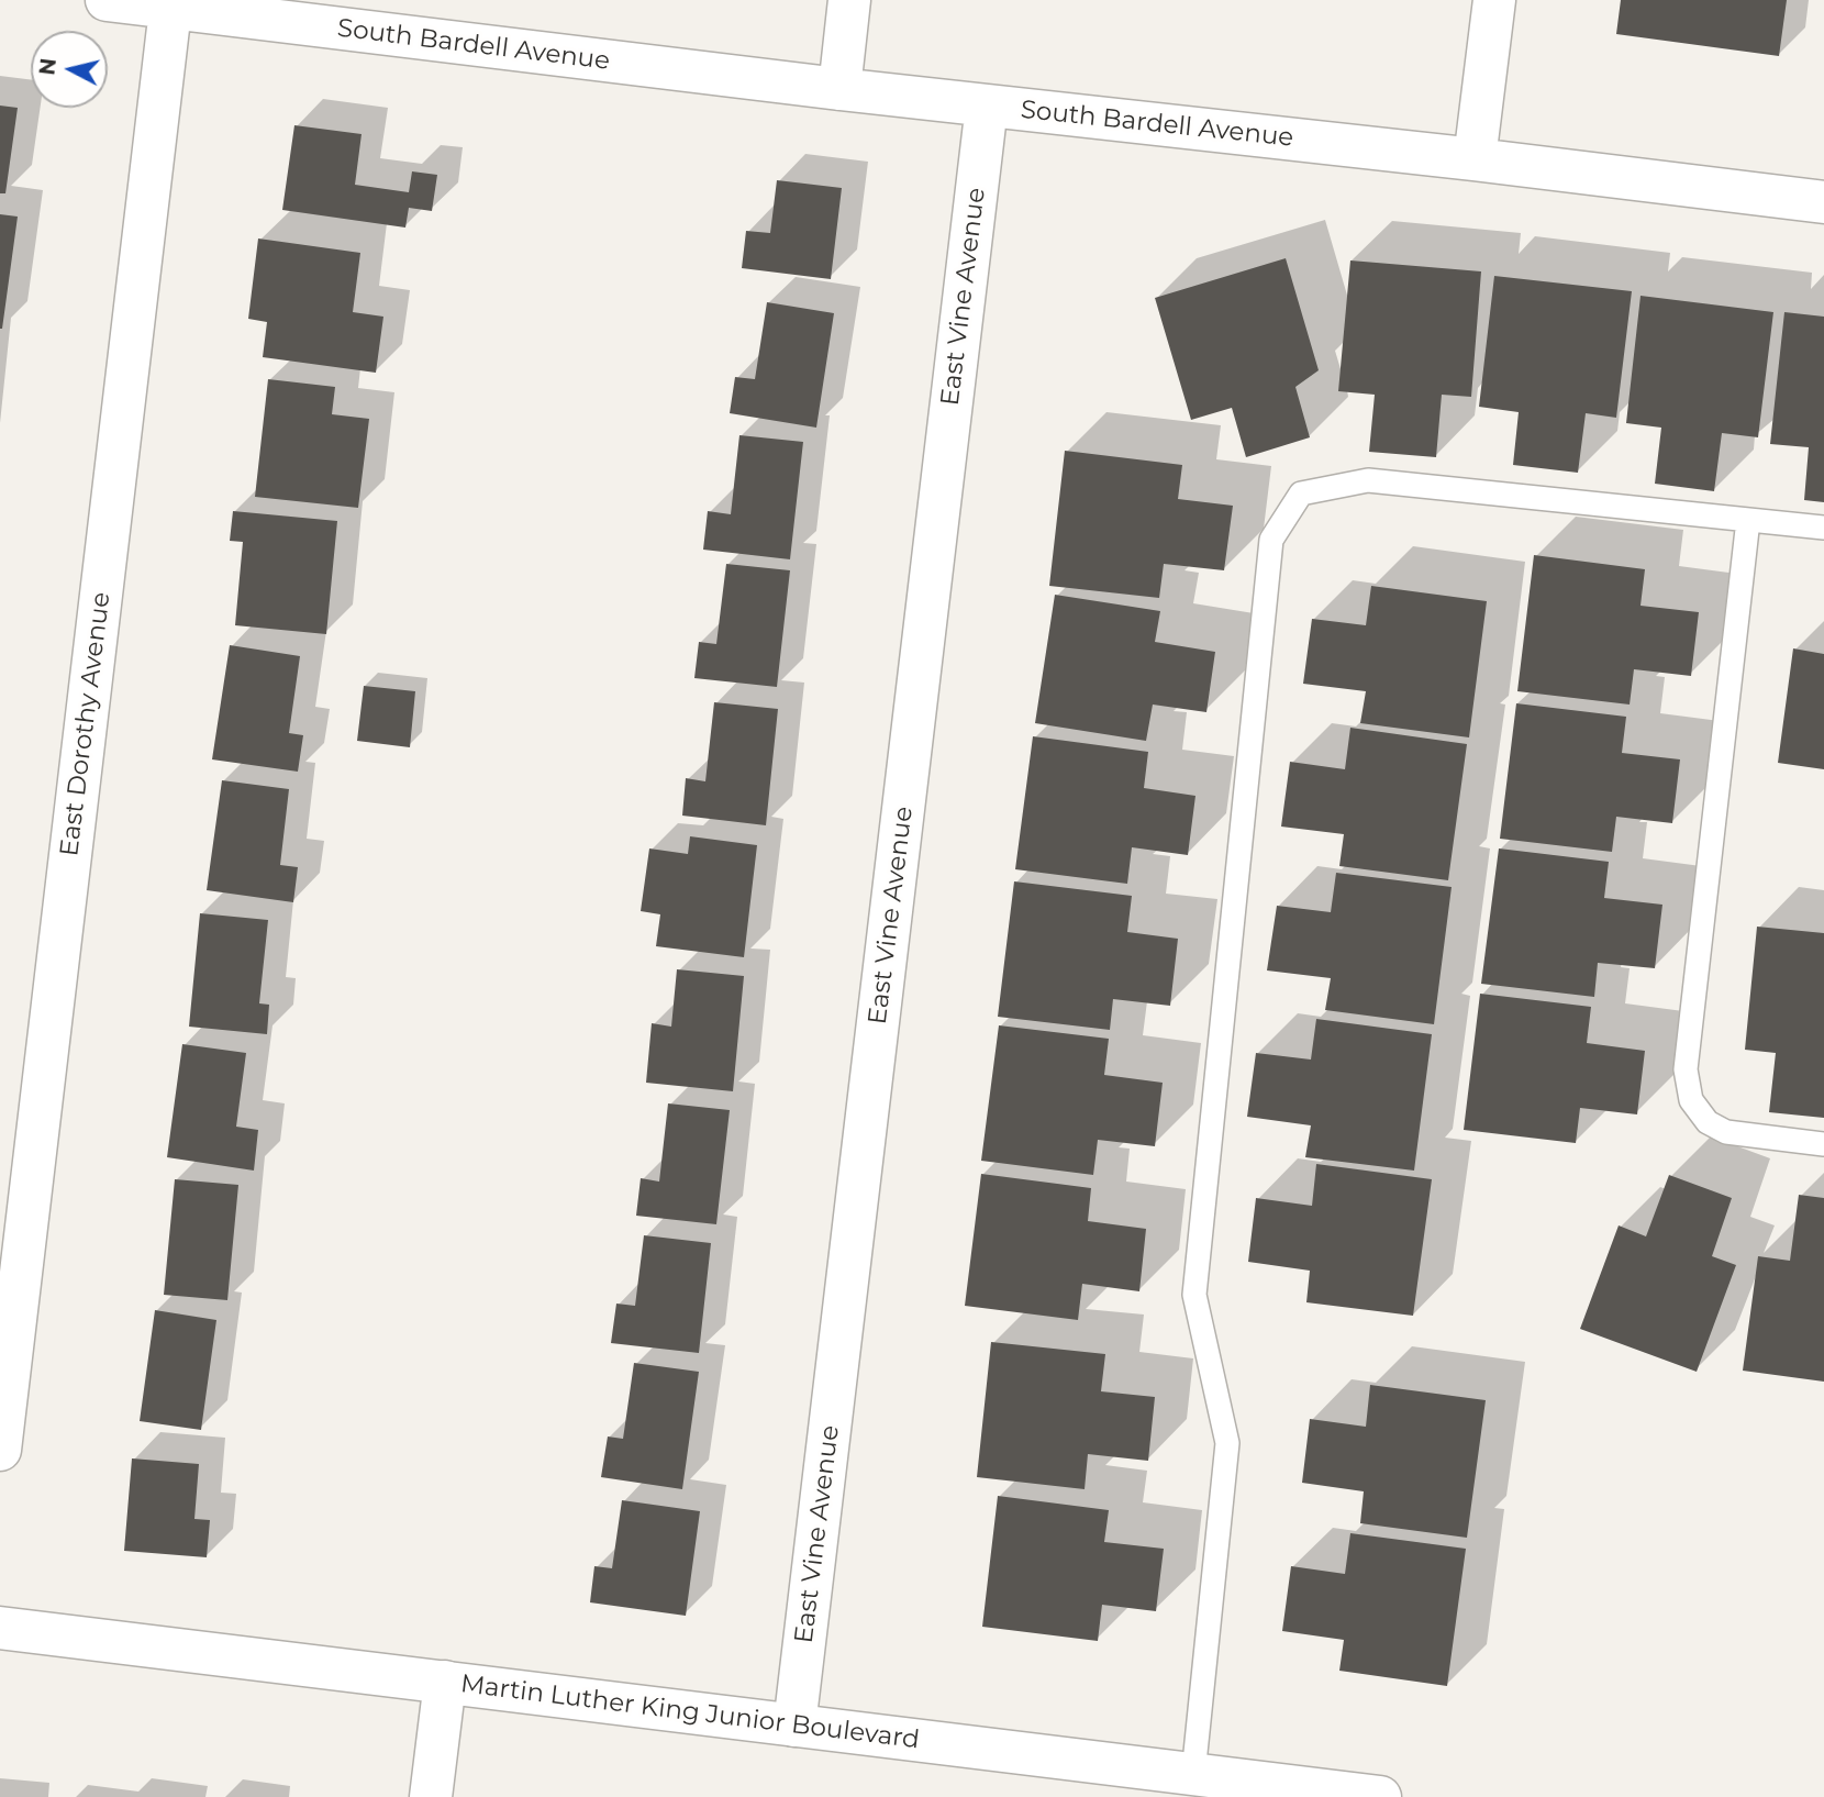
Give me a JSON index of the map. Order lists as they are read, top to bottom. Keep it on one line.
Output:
{"streets":{"street":["South Bardell Avenue","East Vine Avenue","East Dorothy Avenue","Martin Luther King Junior Boulevard"]},"crossings":[["South Bardell Avenue","East Vine Avenue"],["South Bardell Avenue","East Dorothy Avenue"],["East Vine Avenue","Martin Luther King Junior Boulevard"]],"north":"left"}
